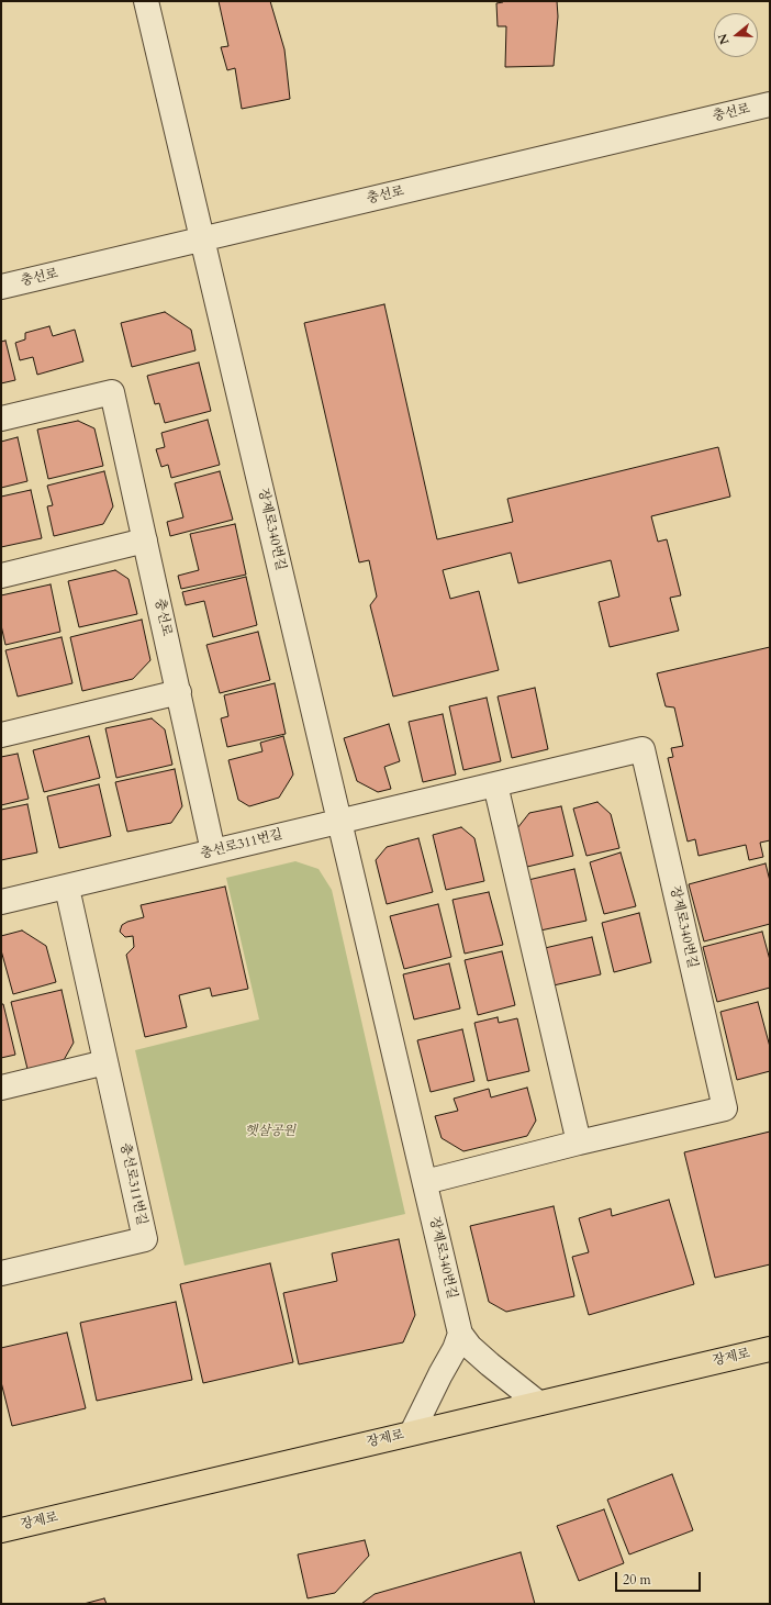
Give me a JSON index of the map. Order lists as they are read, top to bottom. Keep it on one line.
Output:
{"streets":{"main road":["장제로"],"street":["충선로","장제로340번길","충선로311번길"]},"crossings":[["충선로","장제로340번길"],["충선로","충선로311번길"],["장제로340번길","충선로311번길"]],"parks":["햇살공원"],"scale_bar":"20 m","north":"left"}
